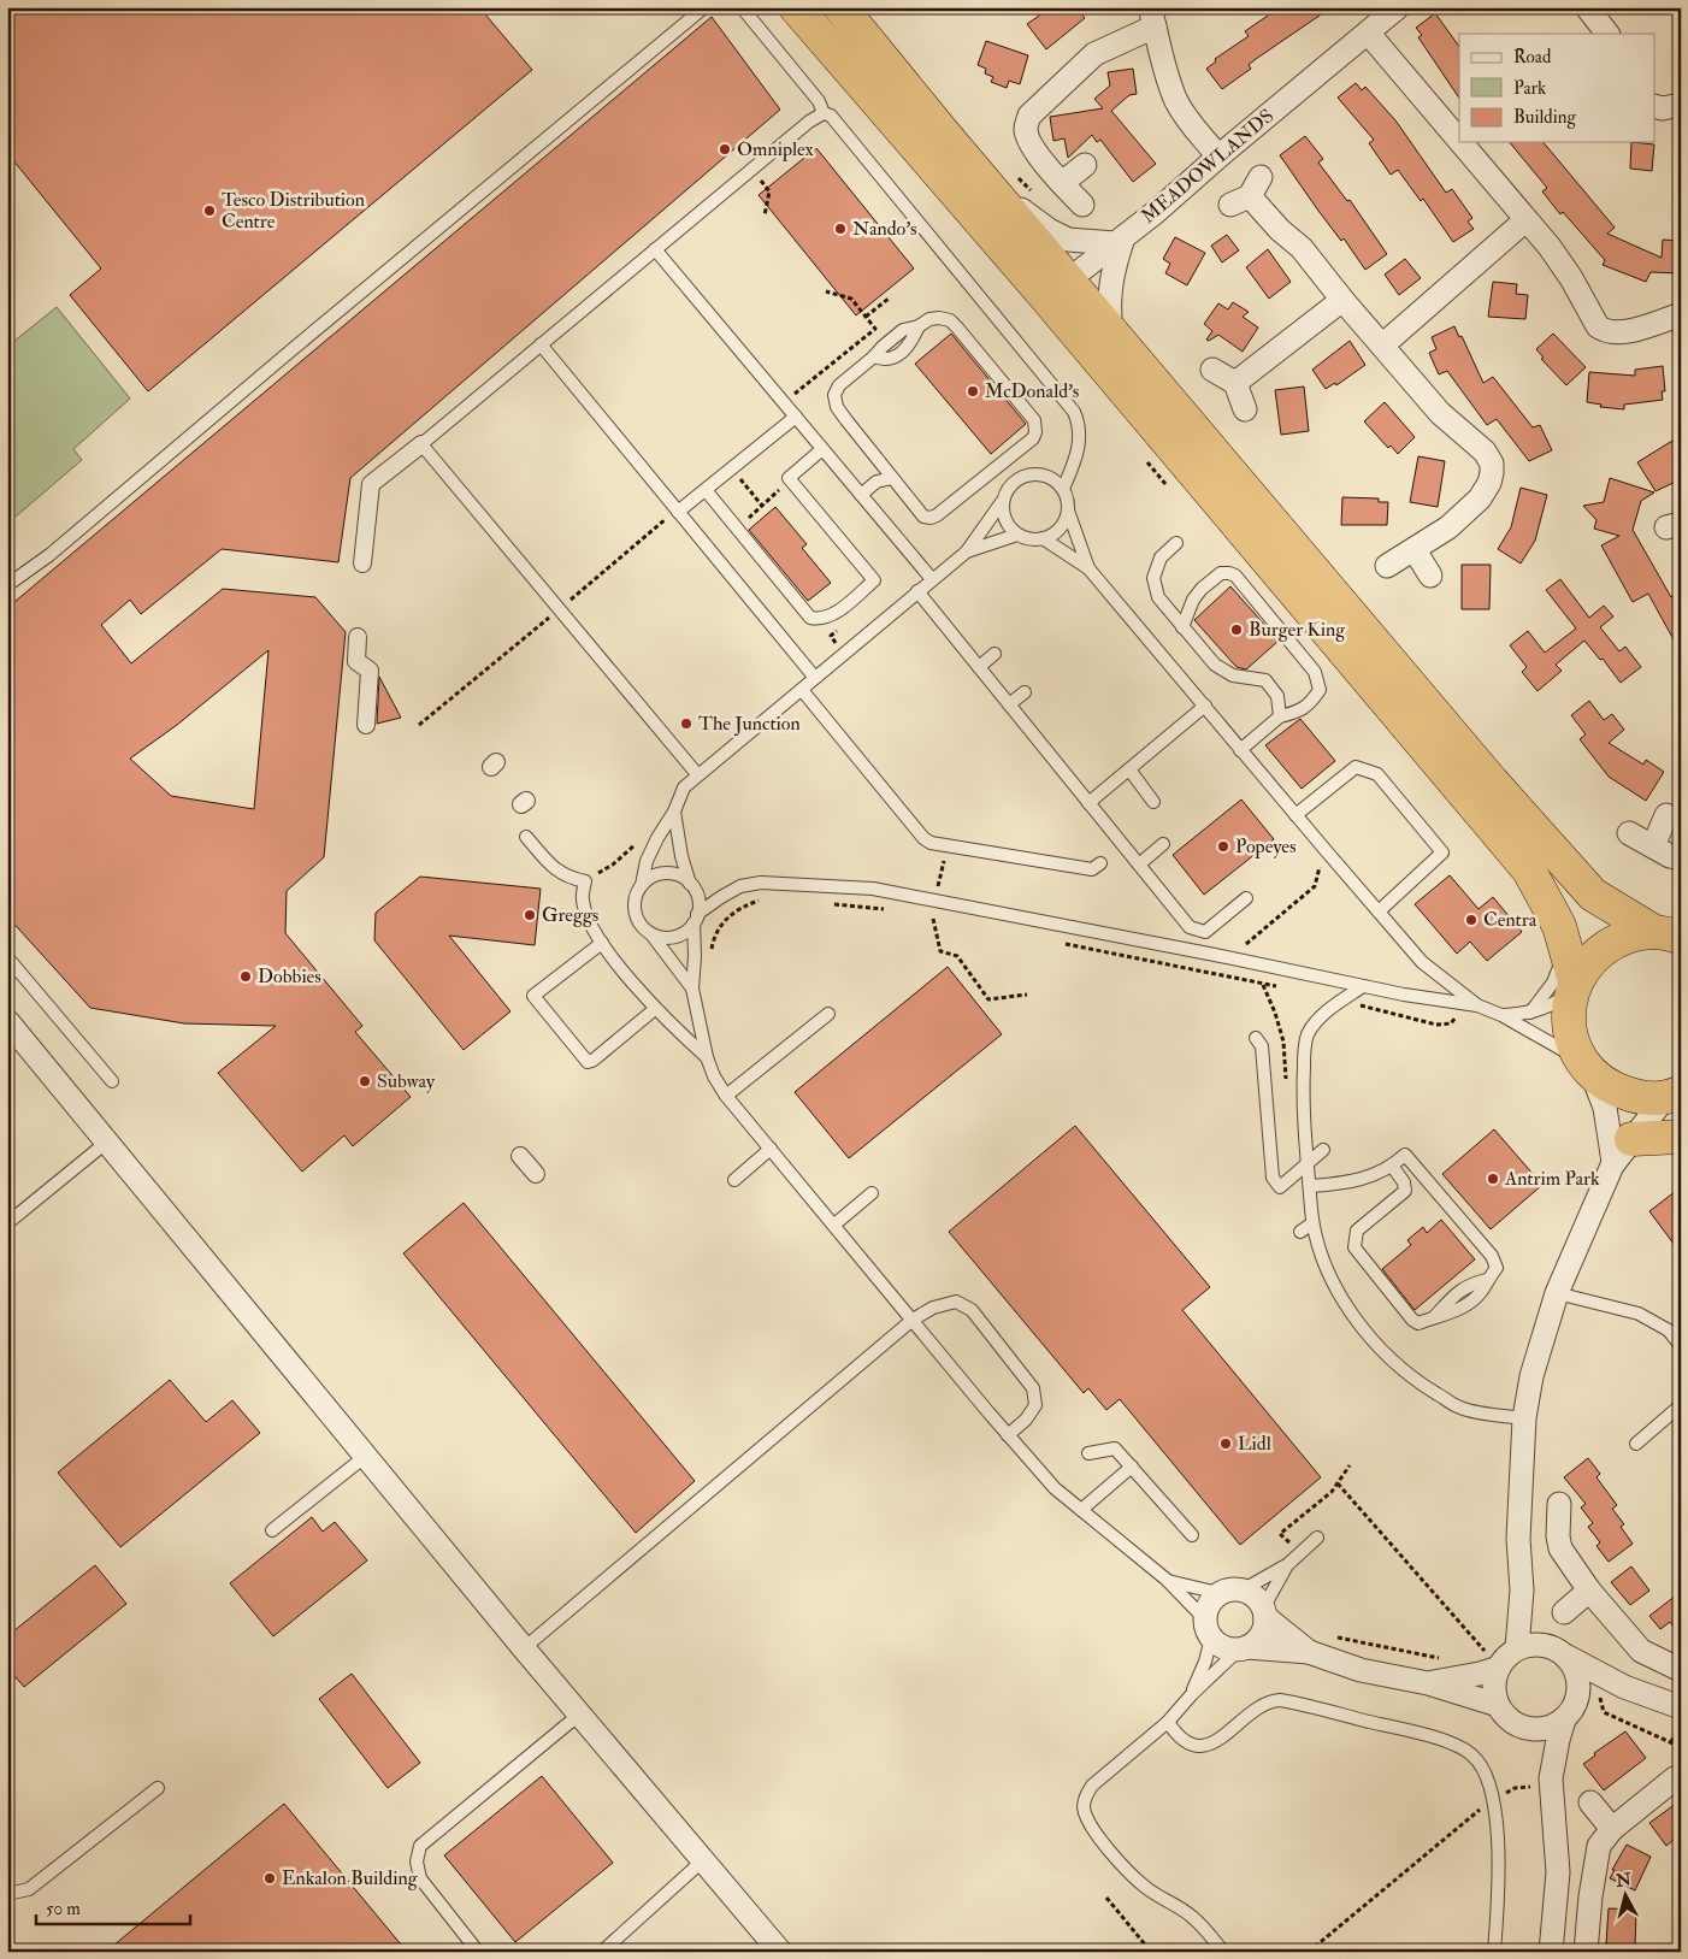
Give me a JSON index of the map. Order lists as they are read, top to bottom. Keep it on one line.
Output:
{"streets":{"street":["MEADOWLANDS"]},"places":["Omniplex","Tesco Distribution Centre","Nando's","McDonald's","Burger King","The Junction","Popeyes","Greggs","Centra","Dobbies","Subway","Antrim Park","Lidl","Enkalon Building"],"legend":["Road","Park","Building"],"scale_bar":"50 m","north":"top"}
